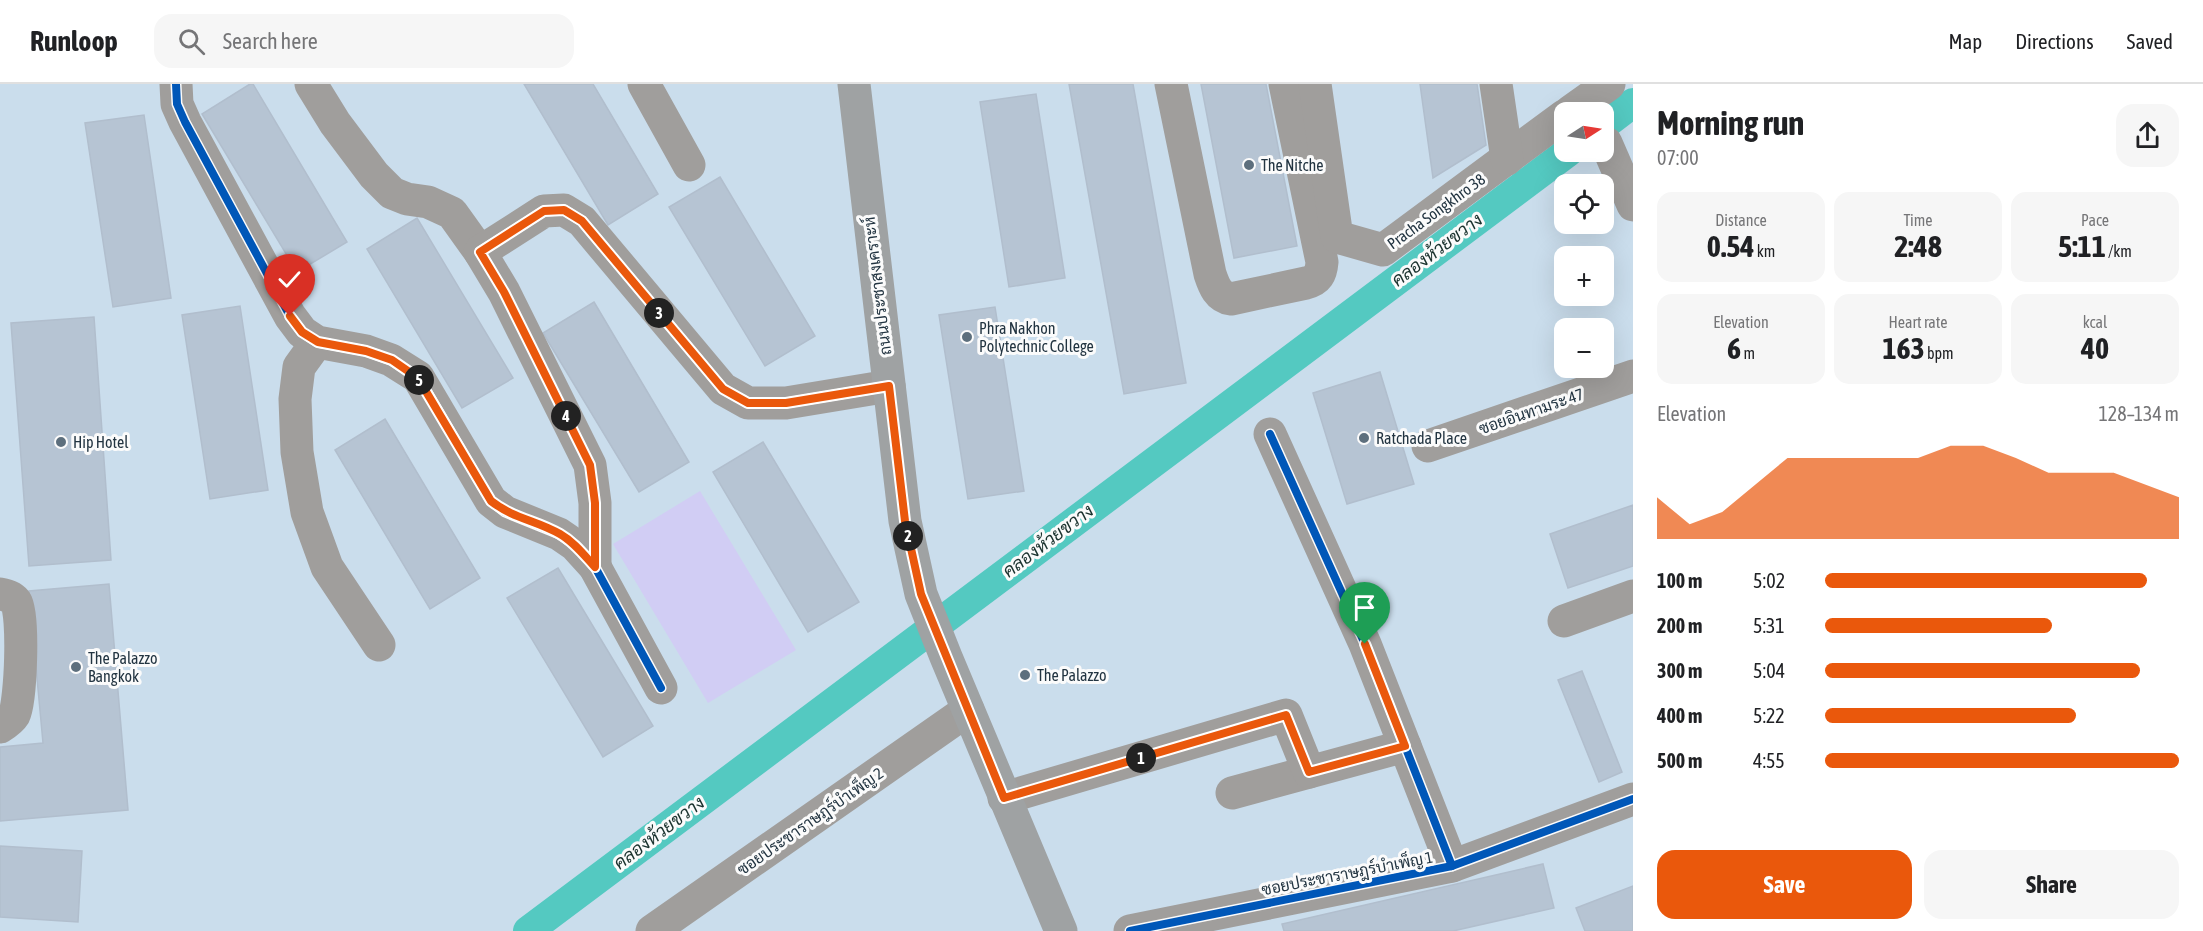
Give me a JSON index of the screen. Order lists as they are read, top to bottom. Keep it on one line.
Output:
{"streets":{"main road":["ถนนประชาสงเคราะห์"],"street":["Pracha Songkhro 38","ซอยอินทามระ 47","ซอยประชาราษฎร์บำเพ็ญ 2","ซอยประชาราษฎร์บำเพ็ญ 1"]},"crossings":[["ถนนประชาสงเคราะห์","ซอยประชาราษฎร์บำเพ็ญ 2"]],"water":["คลองห้วยขวาง"],"places":["The Nitche","Phra Nakhon Polytechnic College","Ratchada Place","Hip Hotel","The Palazzo Bangkok","The Palazzo"],"north":"right","page":{"header":"Runloop","search":"Search here","nav":["Map","Directions","Saved"],"heading":["Morning run","07:00"],"map_buttons":["+","−"],"stats":[["Distance","0.54 km"],["Time","2:48"],["Pace","5:11 /km"],["Elevation","6 m"],["Heart rate","163 bpm"],["kcal","40"]],"pins":["3","5","4","2","1"],"chart":["Elevation","128–134 m"],"list":[{"name":"100 m","note":"5:02"},{"name":"200 m","note":"5:31"},{"name":"300 m","note":"5:04"},{"name":"400 m","note":"5:22"},{"name":"500 m","note":"4:55"}],"buttons":["Save","Share"]}}
